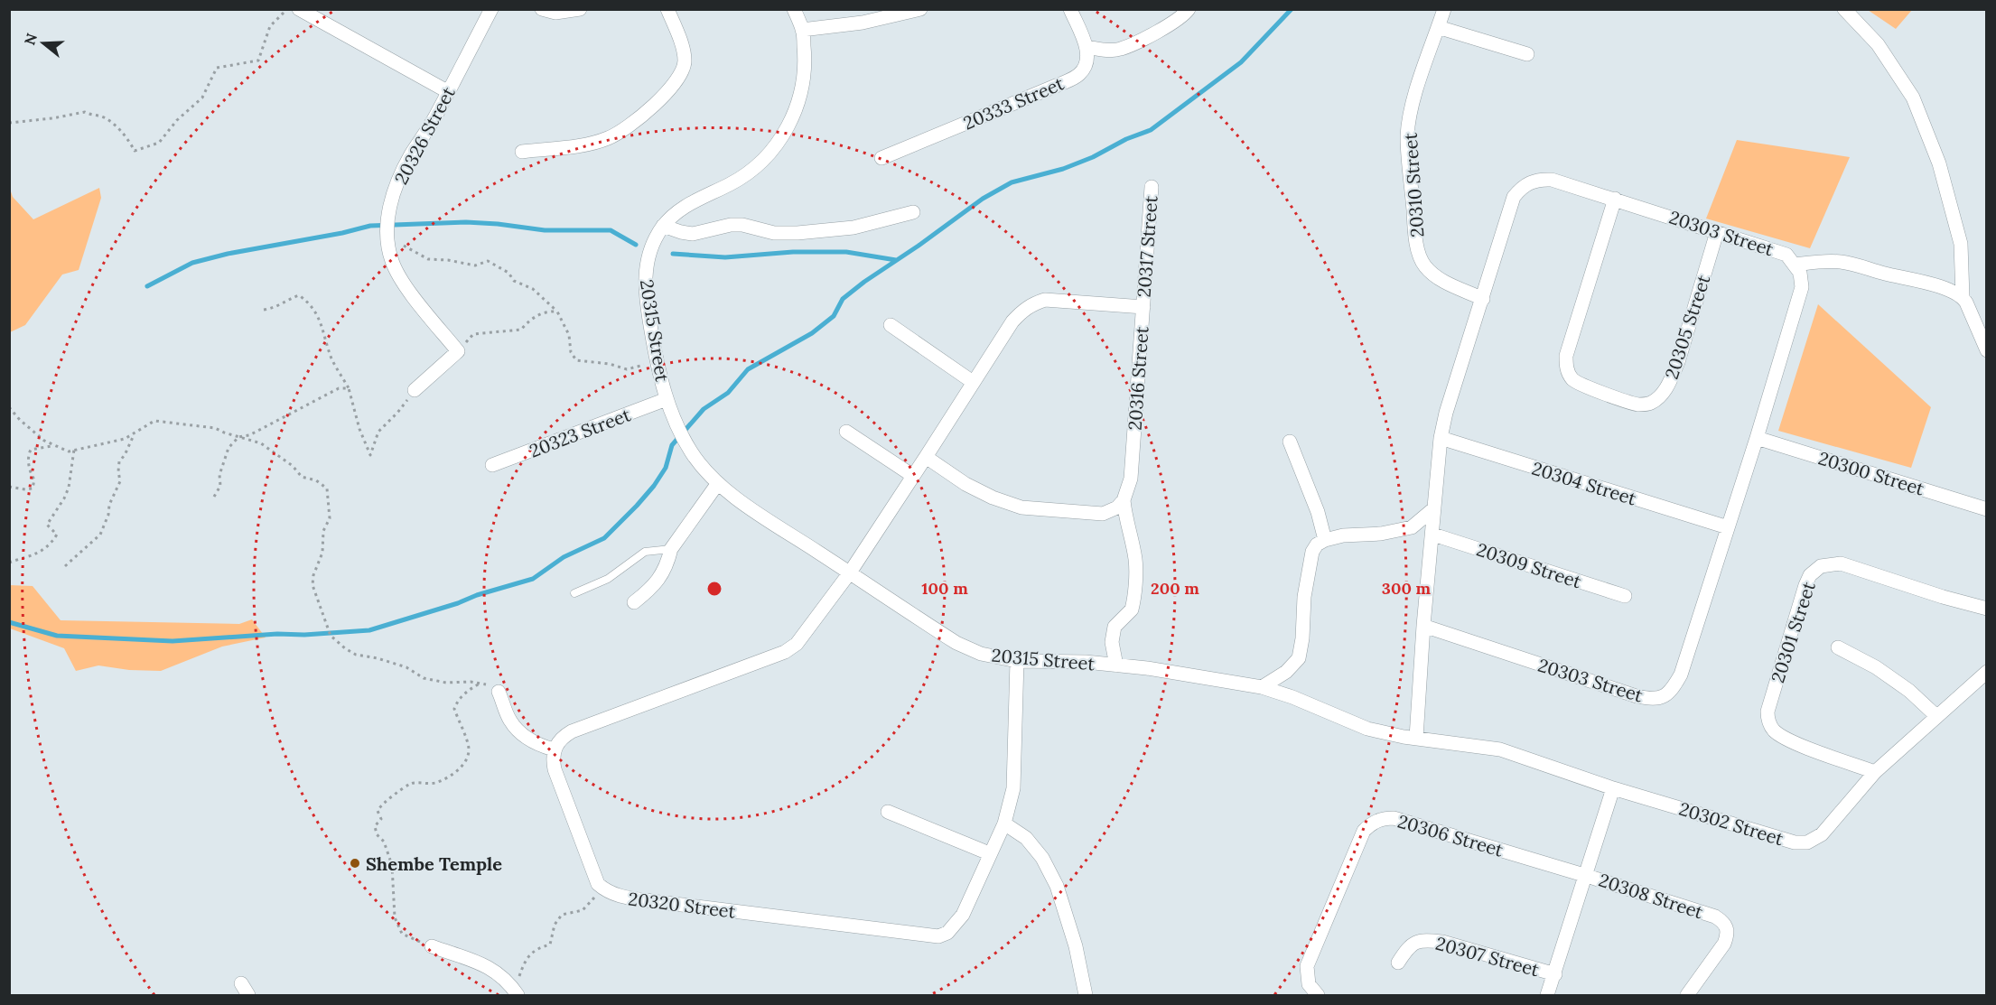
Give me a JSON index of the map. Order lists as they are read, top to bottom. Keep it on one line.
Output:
{"streets":{"street":["20333 Street","20326 Street","20310 Street","20303 Street","20317 Street","20305 Street","20315 Street","20316 Street","20323 Street","20300 Street","20304 Street","20309 Street","20301 Street","20302 Street","20306 Street","20308 Street","20320 Street","20307 Street"]},"crossings":[["20310 Street","20303 Street"],["20303 Street","20305 Street"],["20303 Street","20315 Street"],["20303 Street","20300 Street"],["20303 Street","20304 Street"],["20303 Street","20309 Street"],["20303 Street","20302 Street"],["20317 Street","20316 Street"],["20315 Street","20316 Street"],["20315 Street","20323 Street"],["20315 Street","20302 Street"],["20315 Street","20320 Street"],["20301 Street","20302 Street"],["20306 Street","20308 Street"]],"places":["Shembe Temple"],"north":"left","rings":["100 m","200 m","300 m"]}
